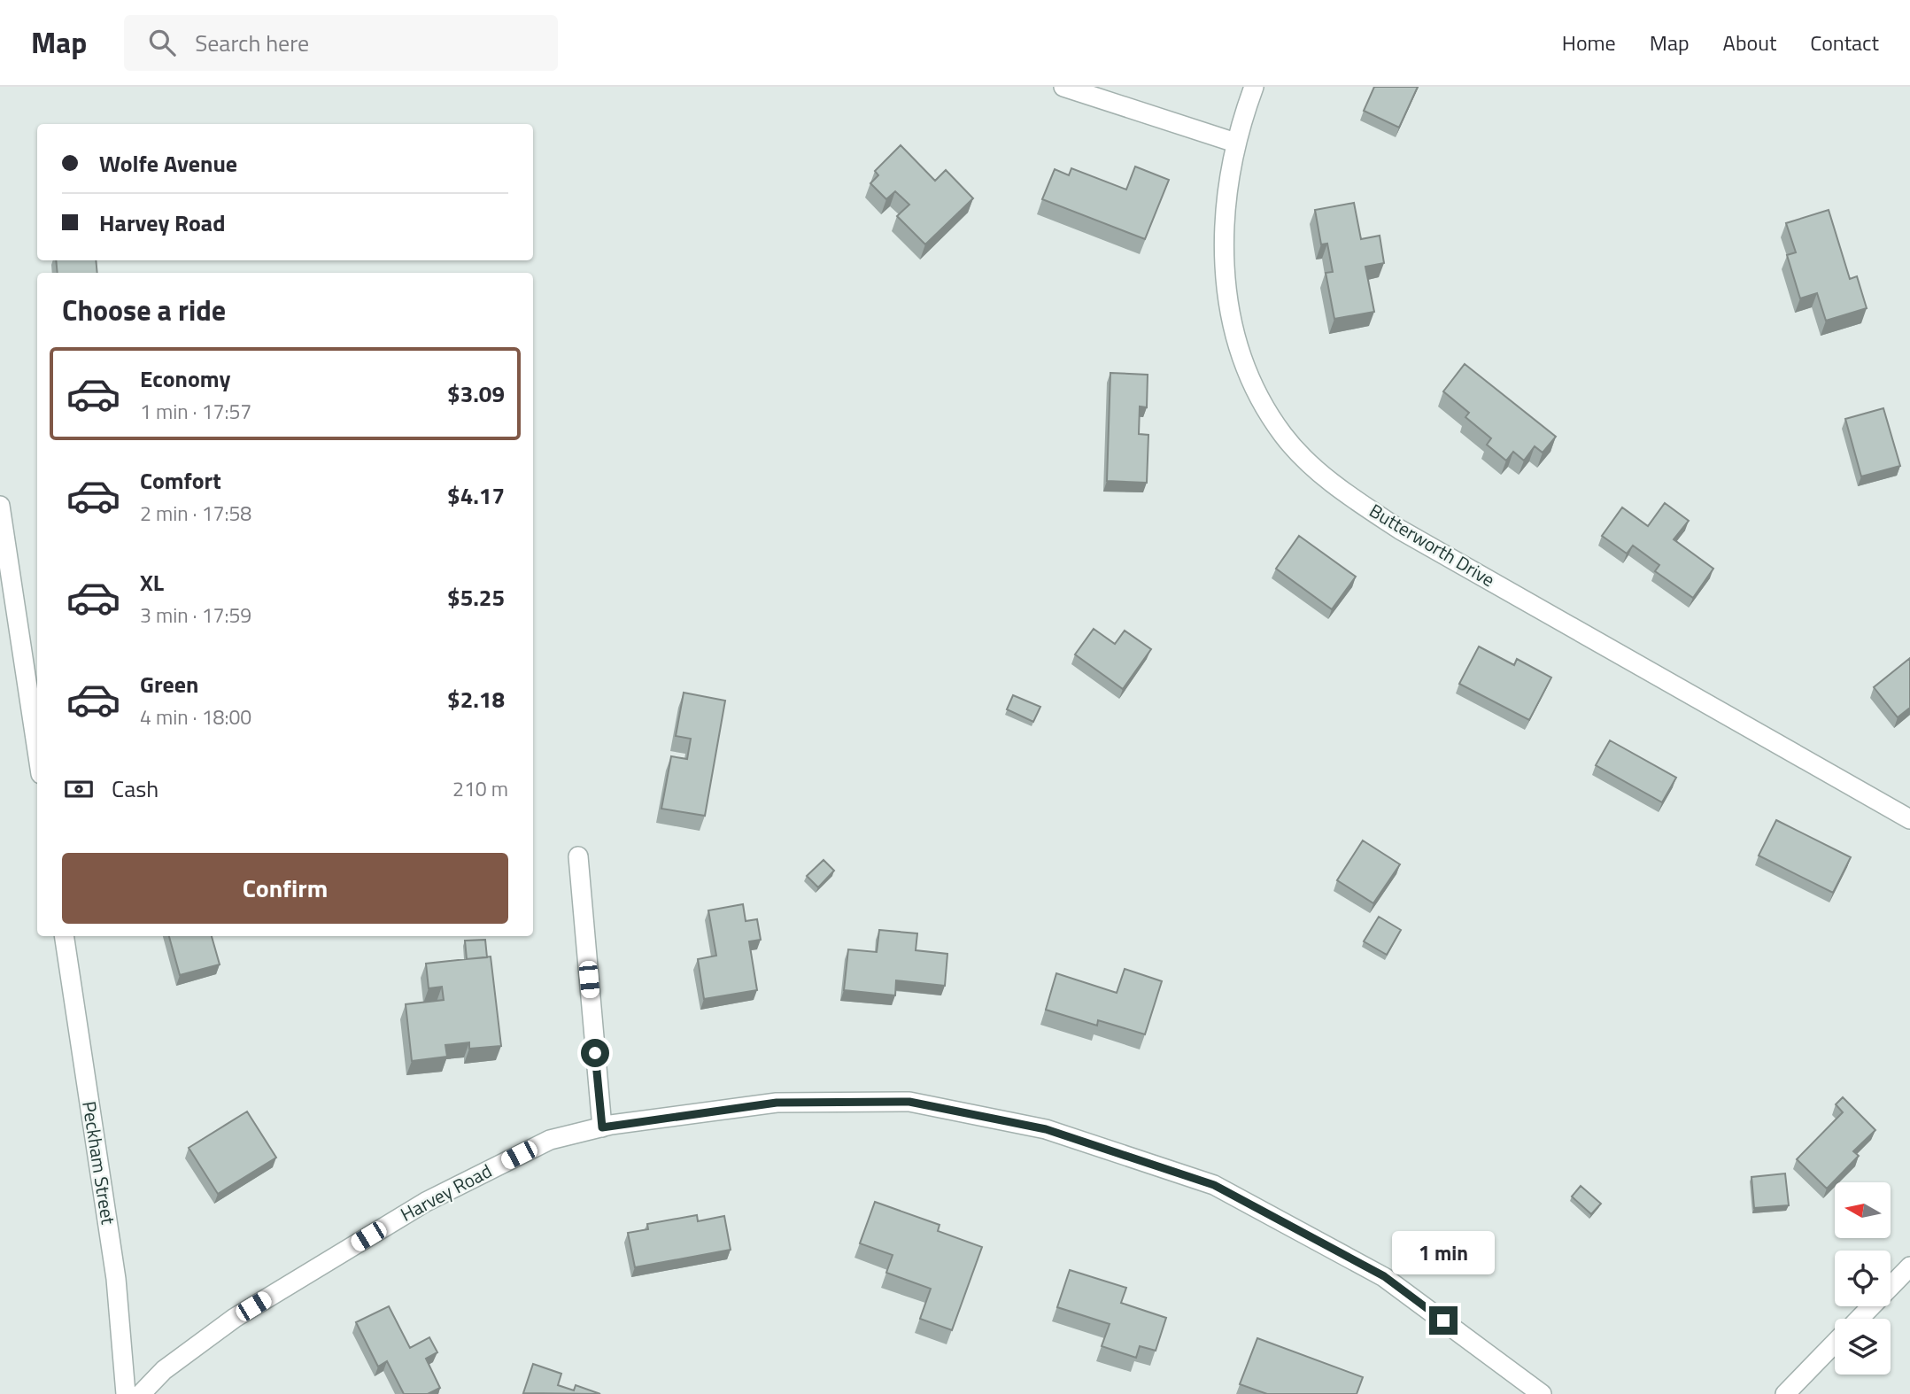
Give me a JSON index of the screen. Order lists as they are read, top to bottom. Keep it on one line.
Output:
{"streets":{"street":["Butterworth Drive","Peckham Street","Harvey Road"]},"north":"left","page":{"header":"Map","search":"Search here","nav":["Home","Map","About","Contact"],"banner":["Wolfe Avenue","Harvey Road"],"heading":"Choose a ride","list":[{"name":"Economy","note":"1 min · 17:57","value":"$3.09"},{"name":"Comfort","note":"2 min · 17:58","value":"$4.17"},{"name":"XL","note":"3 min · 17:59","value":"$5.25"},{"name":"Green","note":"4 min · 18:00","value":"$2.18"}],"pay":["Cash","210 m"],"buttons":"Confirm","bubble":"1 min"}}
